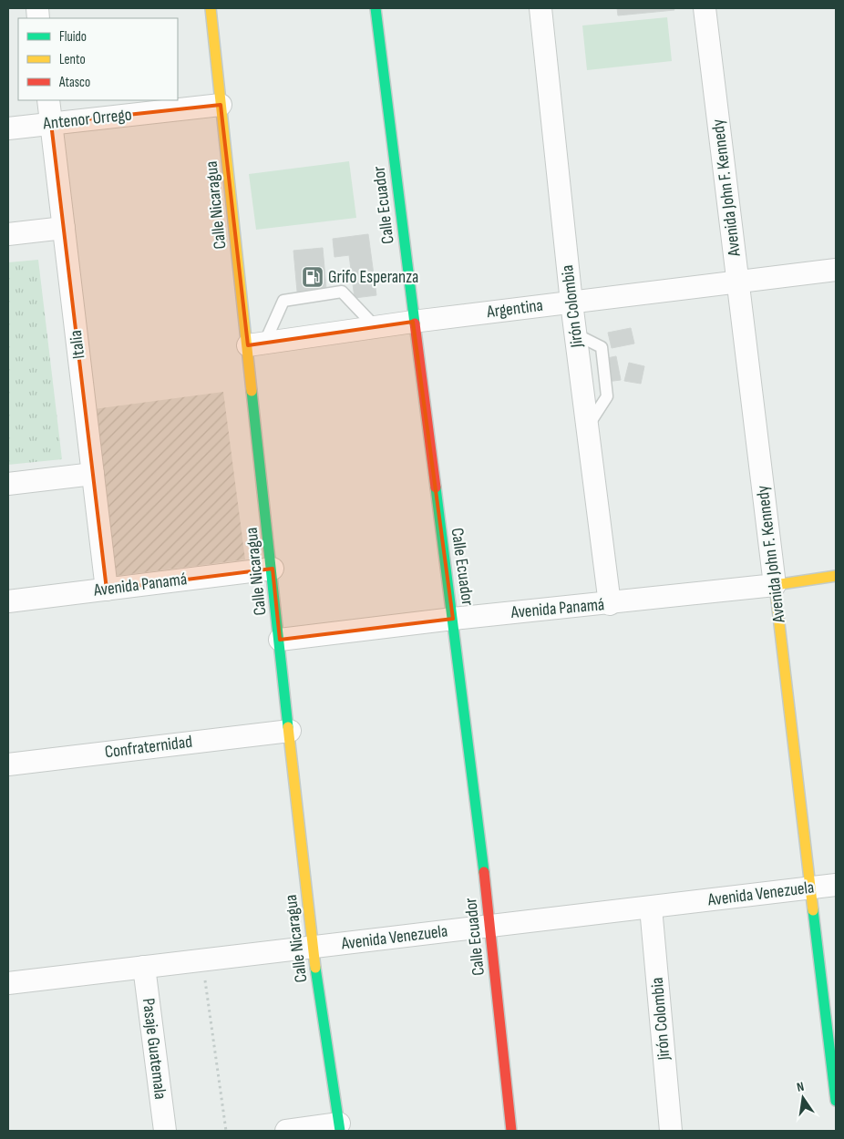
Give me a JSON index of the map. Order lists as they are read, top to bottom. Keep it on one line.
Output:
{"streets":{"street":["Antenor Orrego","Avenida John F. Kennedy","Calle Nicaragua","Calle Ecuador","Jirón Colombia","Argentina","Italia","Avenida Panamá","Confraternidad","Avenida Venezuela","Pasaje Guatemala"]},"crossings":[["Antenor Orrego","Calle Nicaragua"],["Antenor Orrego","Italia"],["Avenida John F. Kennedy","Argentina"],["Avenida John F. Kennedy","Avenida Panamá"],["Avenida John F. Kennedy","Avenida Venezuela"],["Calle Nicaragua","Argentina"],["Calle Nicaragua","Avenida Panamá"],["Calle Nicaragua","Confraternidad"],["Calle Nicaragua","Avenida Venezuela"],["Calle Ecuador","Argentina"],["Calle Ecuador","Avenida Panamá"],["Calle Ecuador","Avenida Venezuela"],["Jirón Colombia","Argentina"],["Jirón Colombia","Avenida Panamá"],["Jirón Colombia","Avenida Venezuela"],["Italia","Avenida Panamá"],["Avenida Venezuela","Pasaje Guatemala"]],"places":{"fuel station":["Grifo Esperanza"]},"legend":["Fluido","Lento","Atasco"],"north":"top"}
